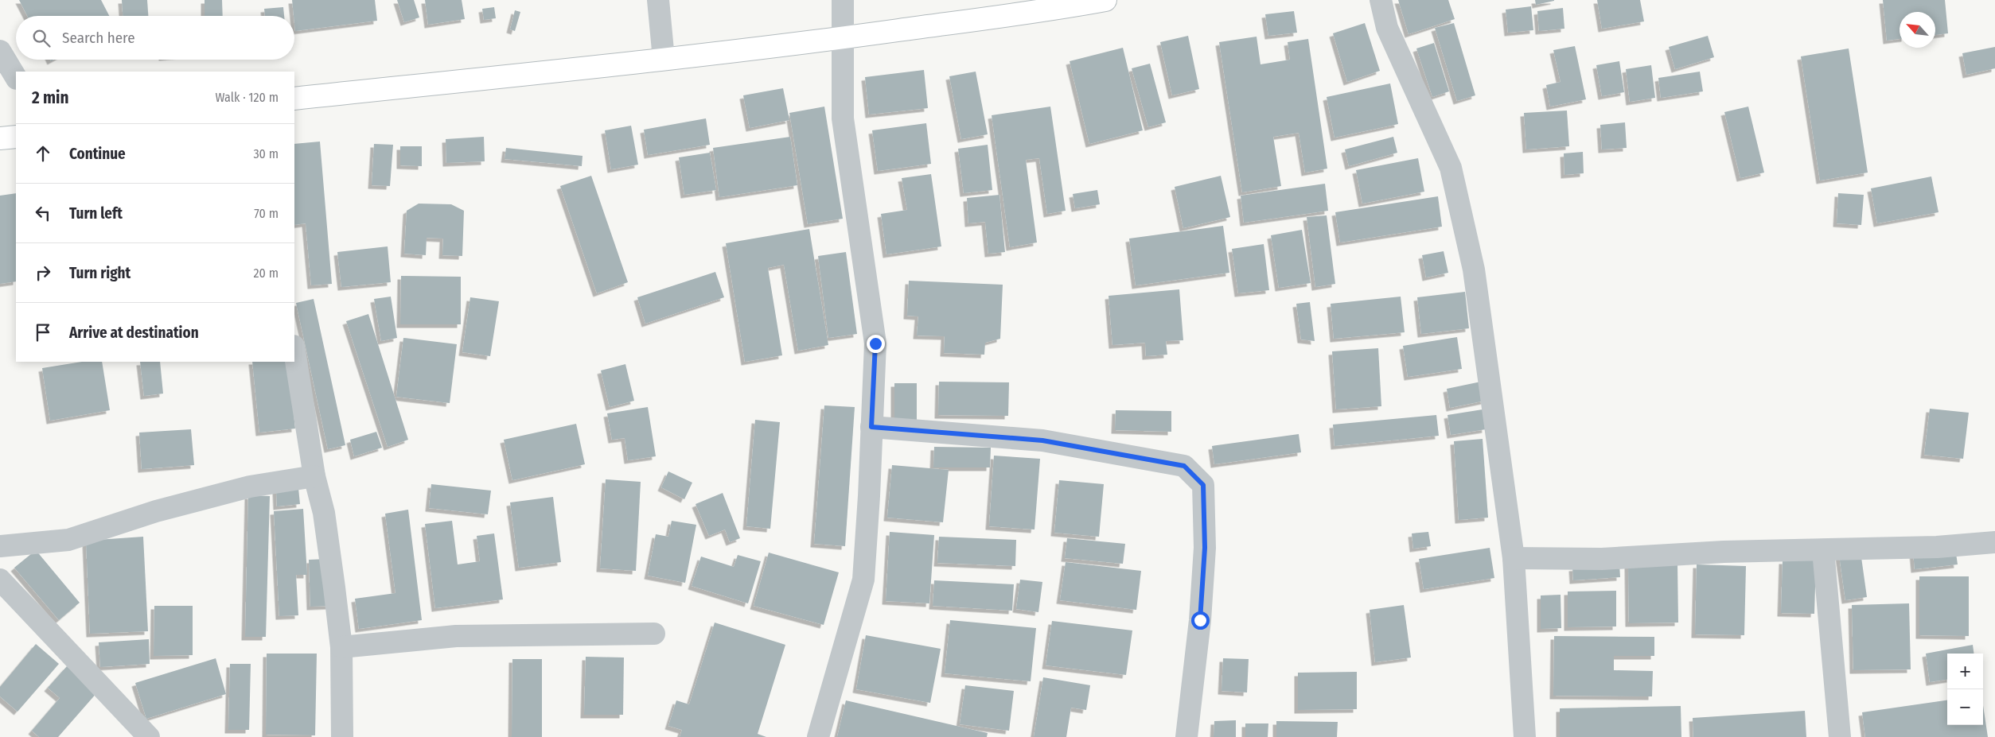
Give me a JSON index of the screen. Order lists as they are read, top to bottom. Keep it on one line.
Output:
{"north":"top left","page":{"search":"Search here","heading":["2 min","Walk · 120 m"],"list":[["Continue","30 m"],["Turn left","70 m"],["Turn right","20 m"],"Arrive at destination"],"map_buttons":["+","−"]}}
